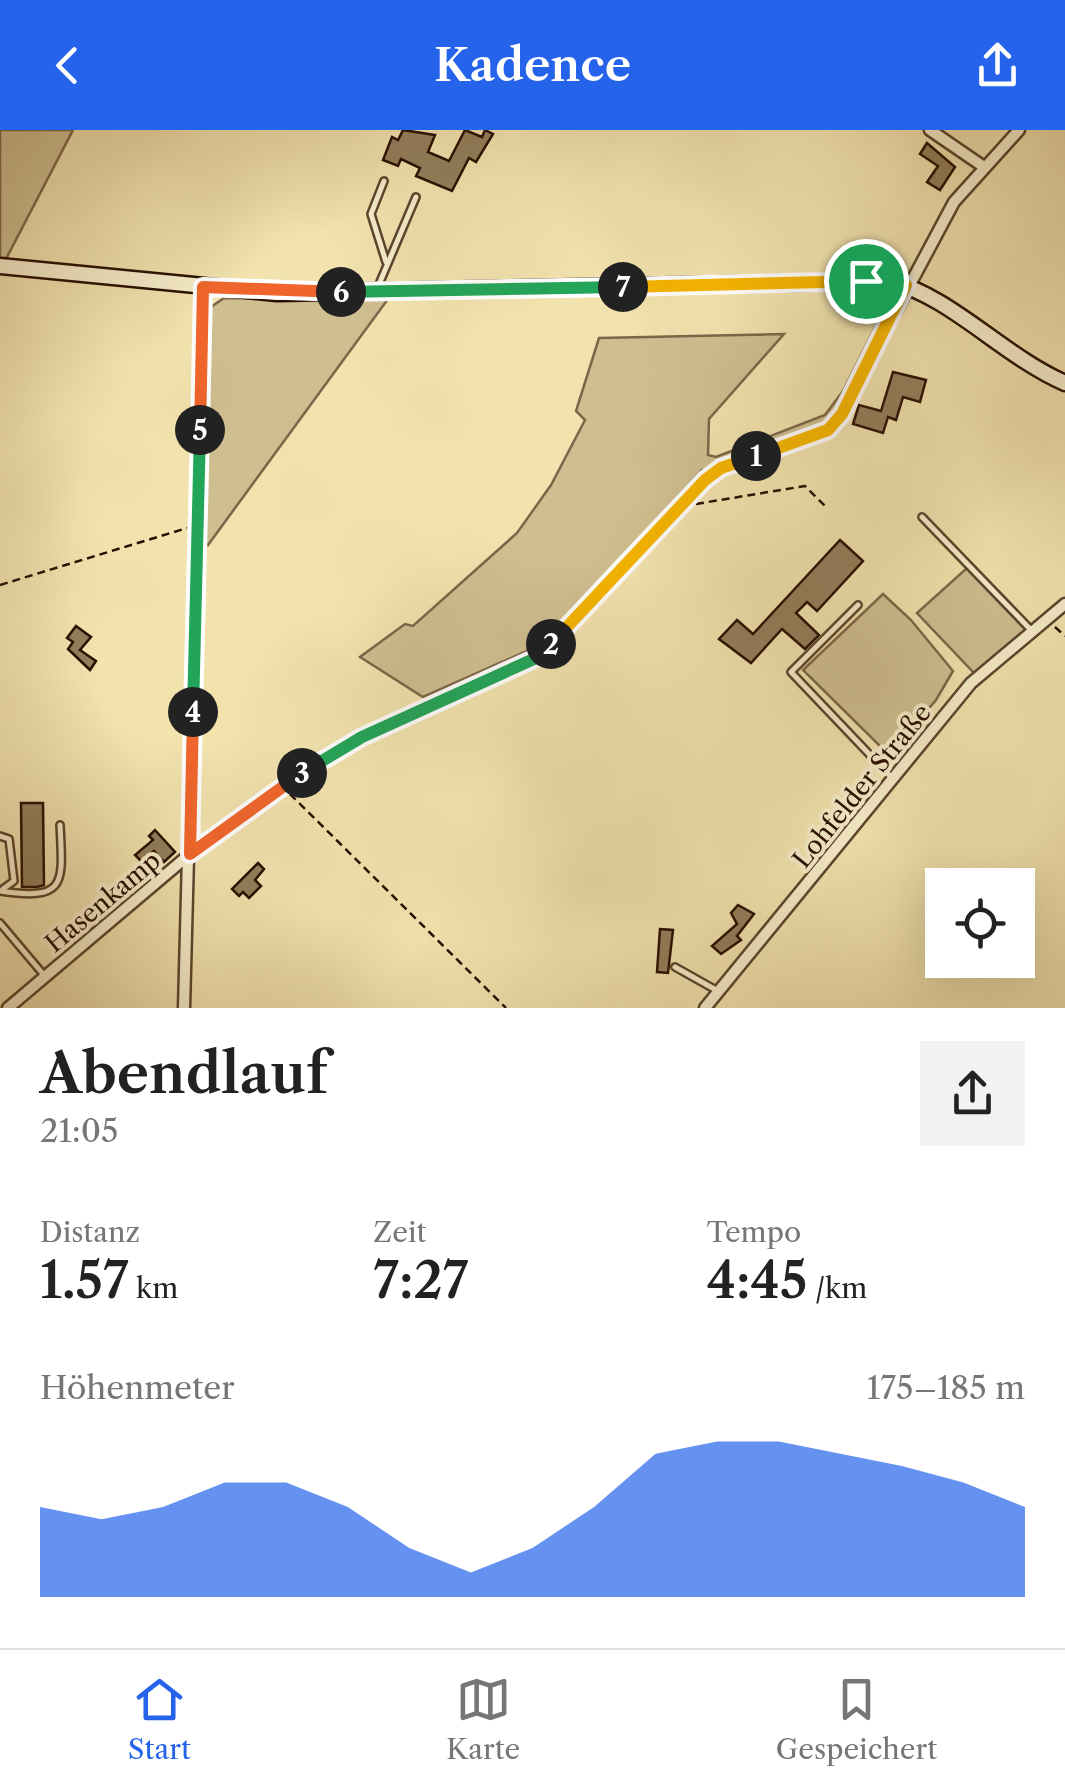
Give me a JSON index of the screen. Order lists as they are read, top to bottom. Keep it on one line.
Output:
{"streets":{"street":["Lohfelder Straße","Hasenkamp"]},"page":{"header":"Kadence","pins":["7","6","5","1","2","4","3"],"heading":["Abendlauf","21:05"],"stats":[["Distanz","1.57 km"],["Zeit","7:27"],["Tempo","4:45 /km"]],"chart":["Höhenmeter","175–185 m"],"tabs":["Start","Karte","Gespeichert"]}}
